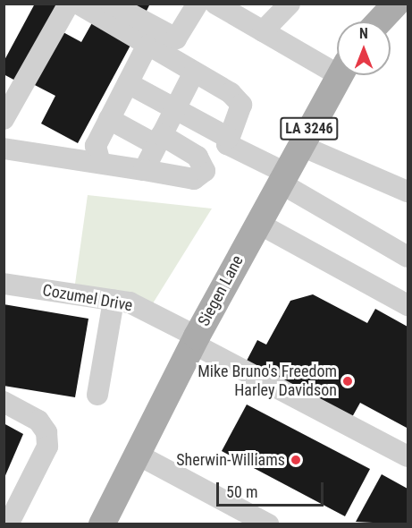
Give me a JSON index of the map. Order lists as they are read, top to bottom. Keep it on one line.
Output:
{"streets":{"main road":["LA 3246","Siegen Lane"],"street":["Cozumel Drive"]},"crossings":[["Siegen Lane","Cozumel Drive"]],"places":["Mike Bruno's Freedom Harley Davidson","Sherwin-Williams"],"scale_bar":"50 m","north":"top"}
